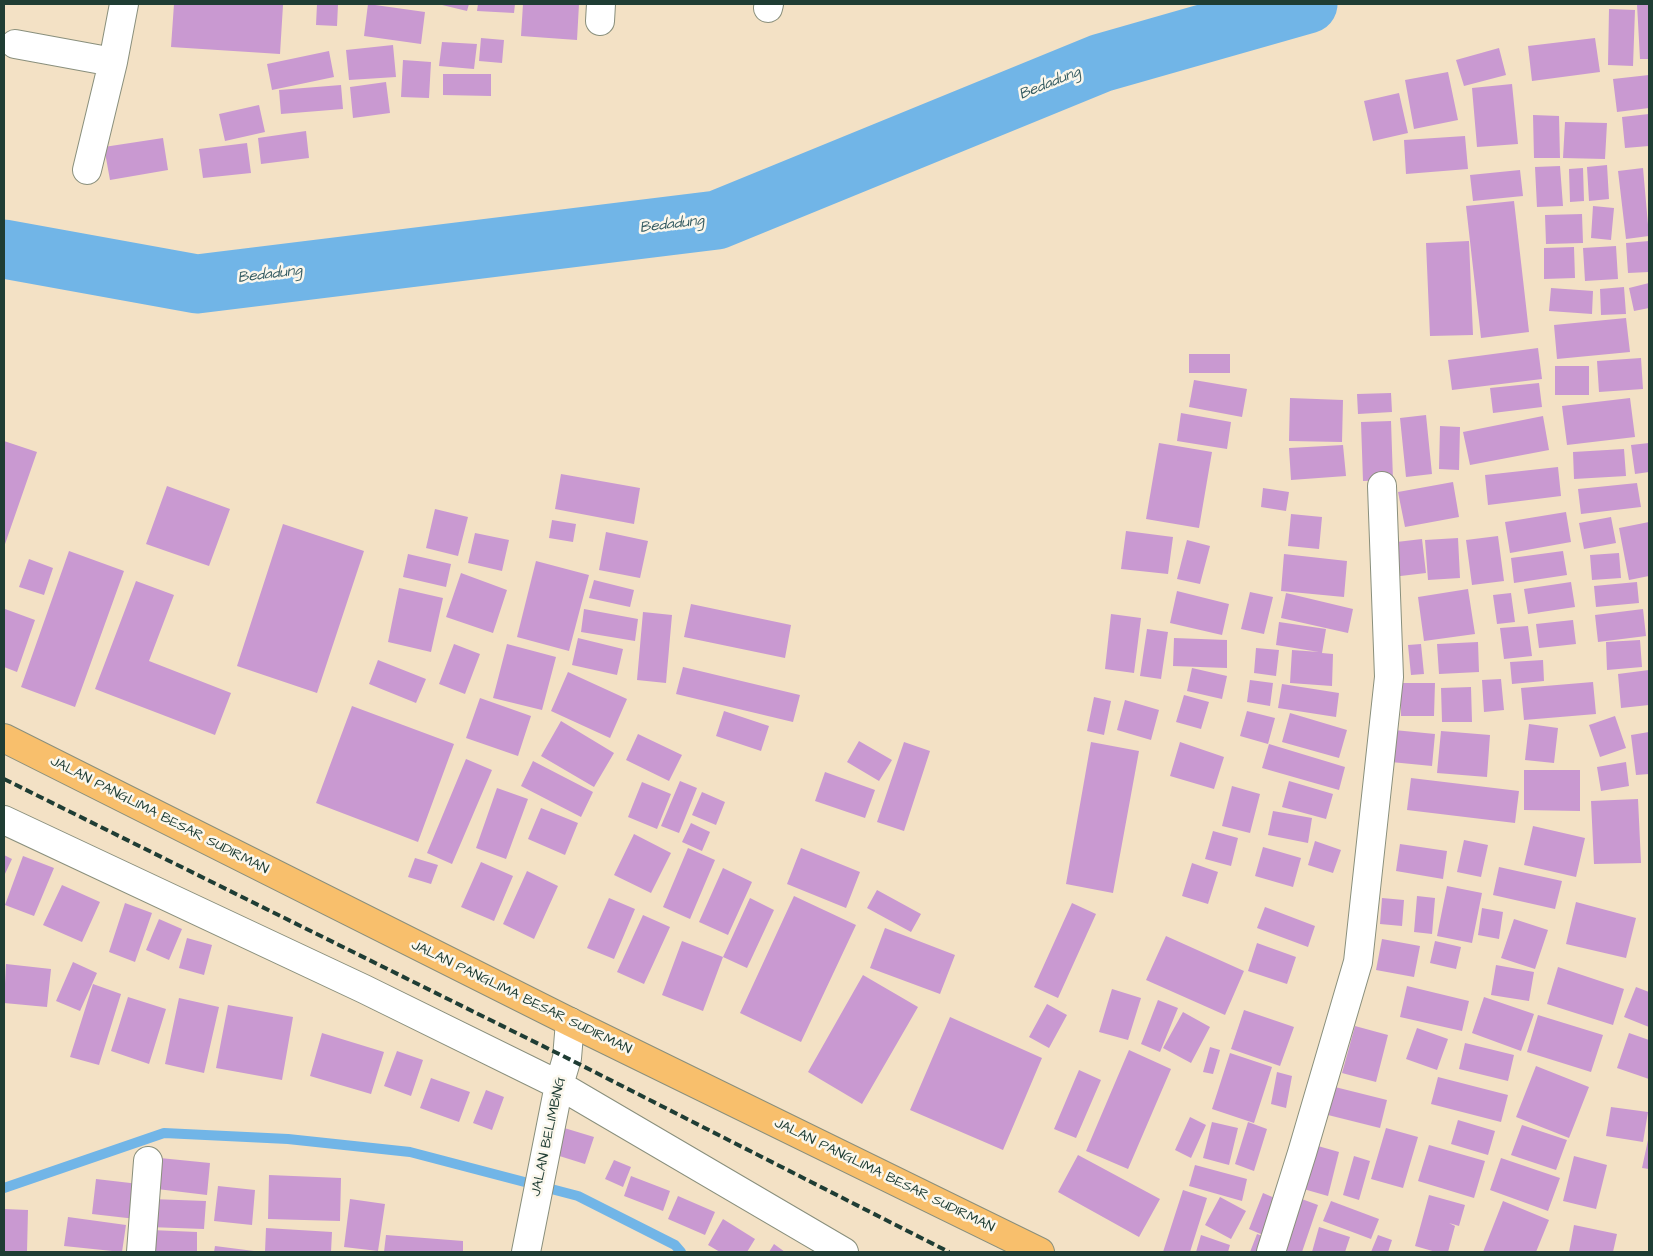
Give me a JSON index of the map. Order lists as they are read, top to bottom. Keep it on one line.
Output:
{"streets":{"main road":["JALAN PANGLIMA BESAR SUDIRMAN"],"street":["JALAN BELIMBING"]},"crossings":[["JALAN PANGLIMA BESAR SUDIRMAN","JALAN BELIMBING"]],"water":["Bedadung"]}
